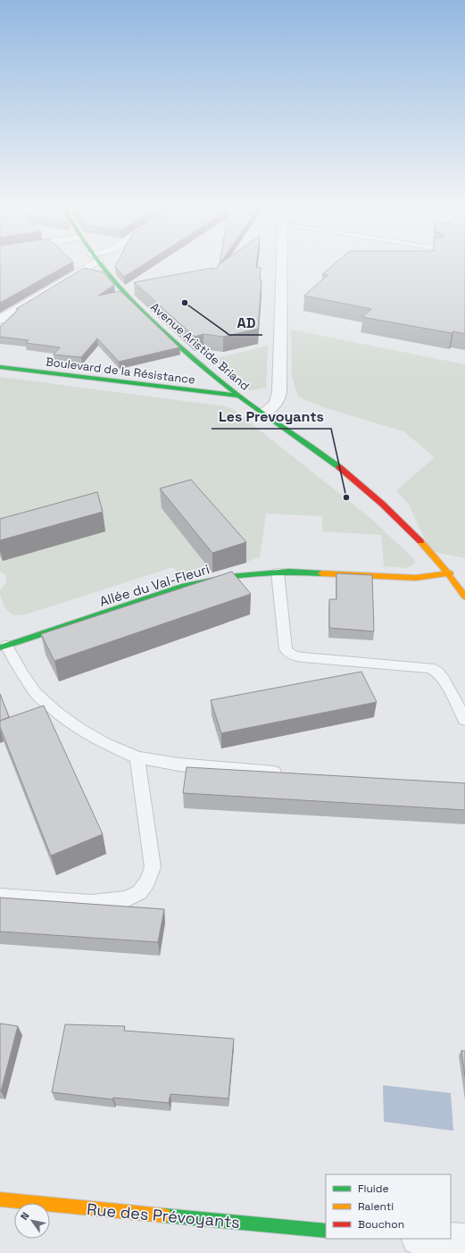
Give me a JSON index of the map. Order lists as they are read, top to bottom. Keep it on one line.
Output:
{"streets":{"street":["Avenue Aristide Briand","Boulevard de la Résistance","Allée du Val-Fleuri","Rue des Prévoyants"]},"crossings":[["Avenue Aristide Briand","Boulevard de la Résistance"],["Avenue Aristide Briand","Allée du Val-Fleuri"]],"places":["AD","Les Prevoyants"],"legend":["Fluide","Ralenti","Bouchon"],"north":"top left"}
